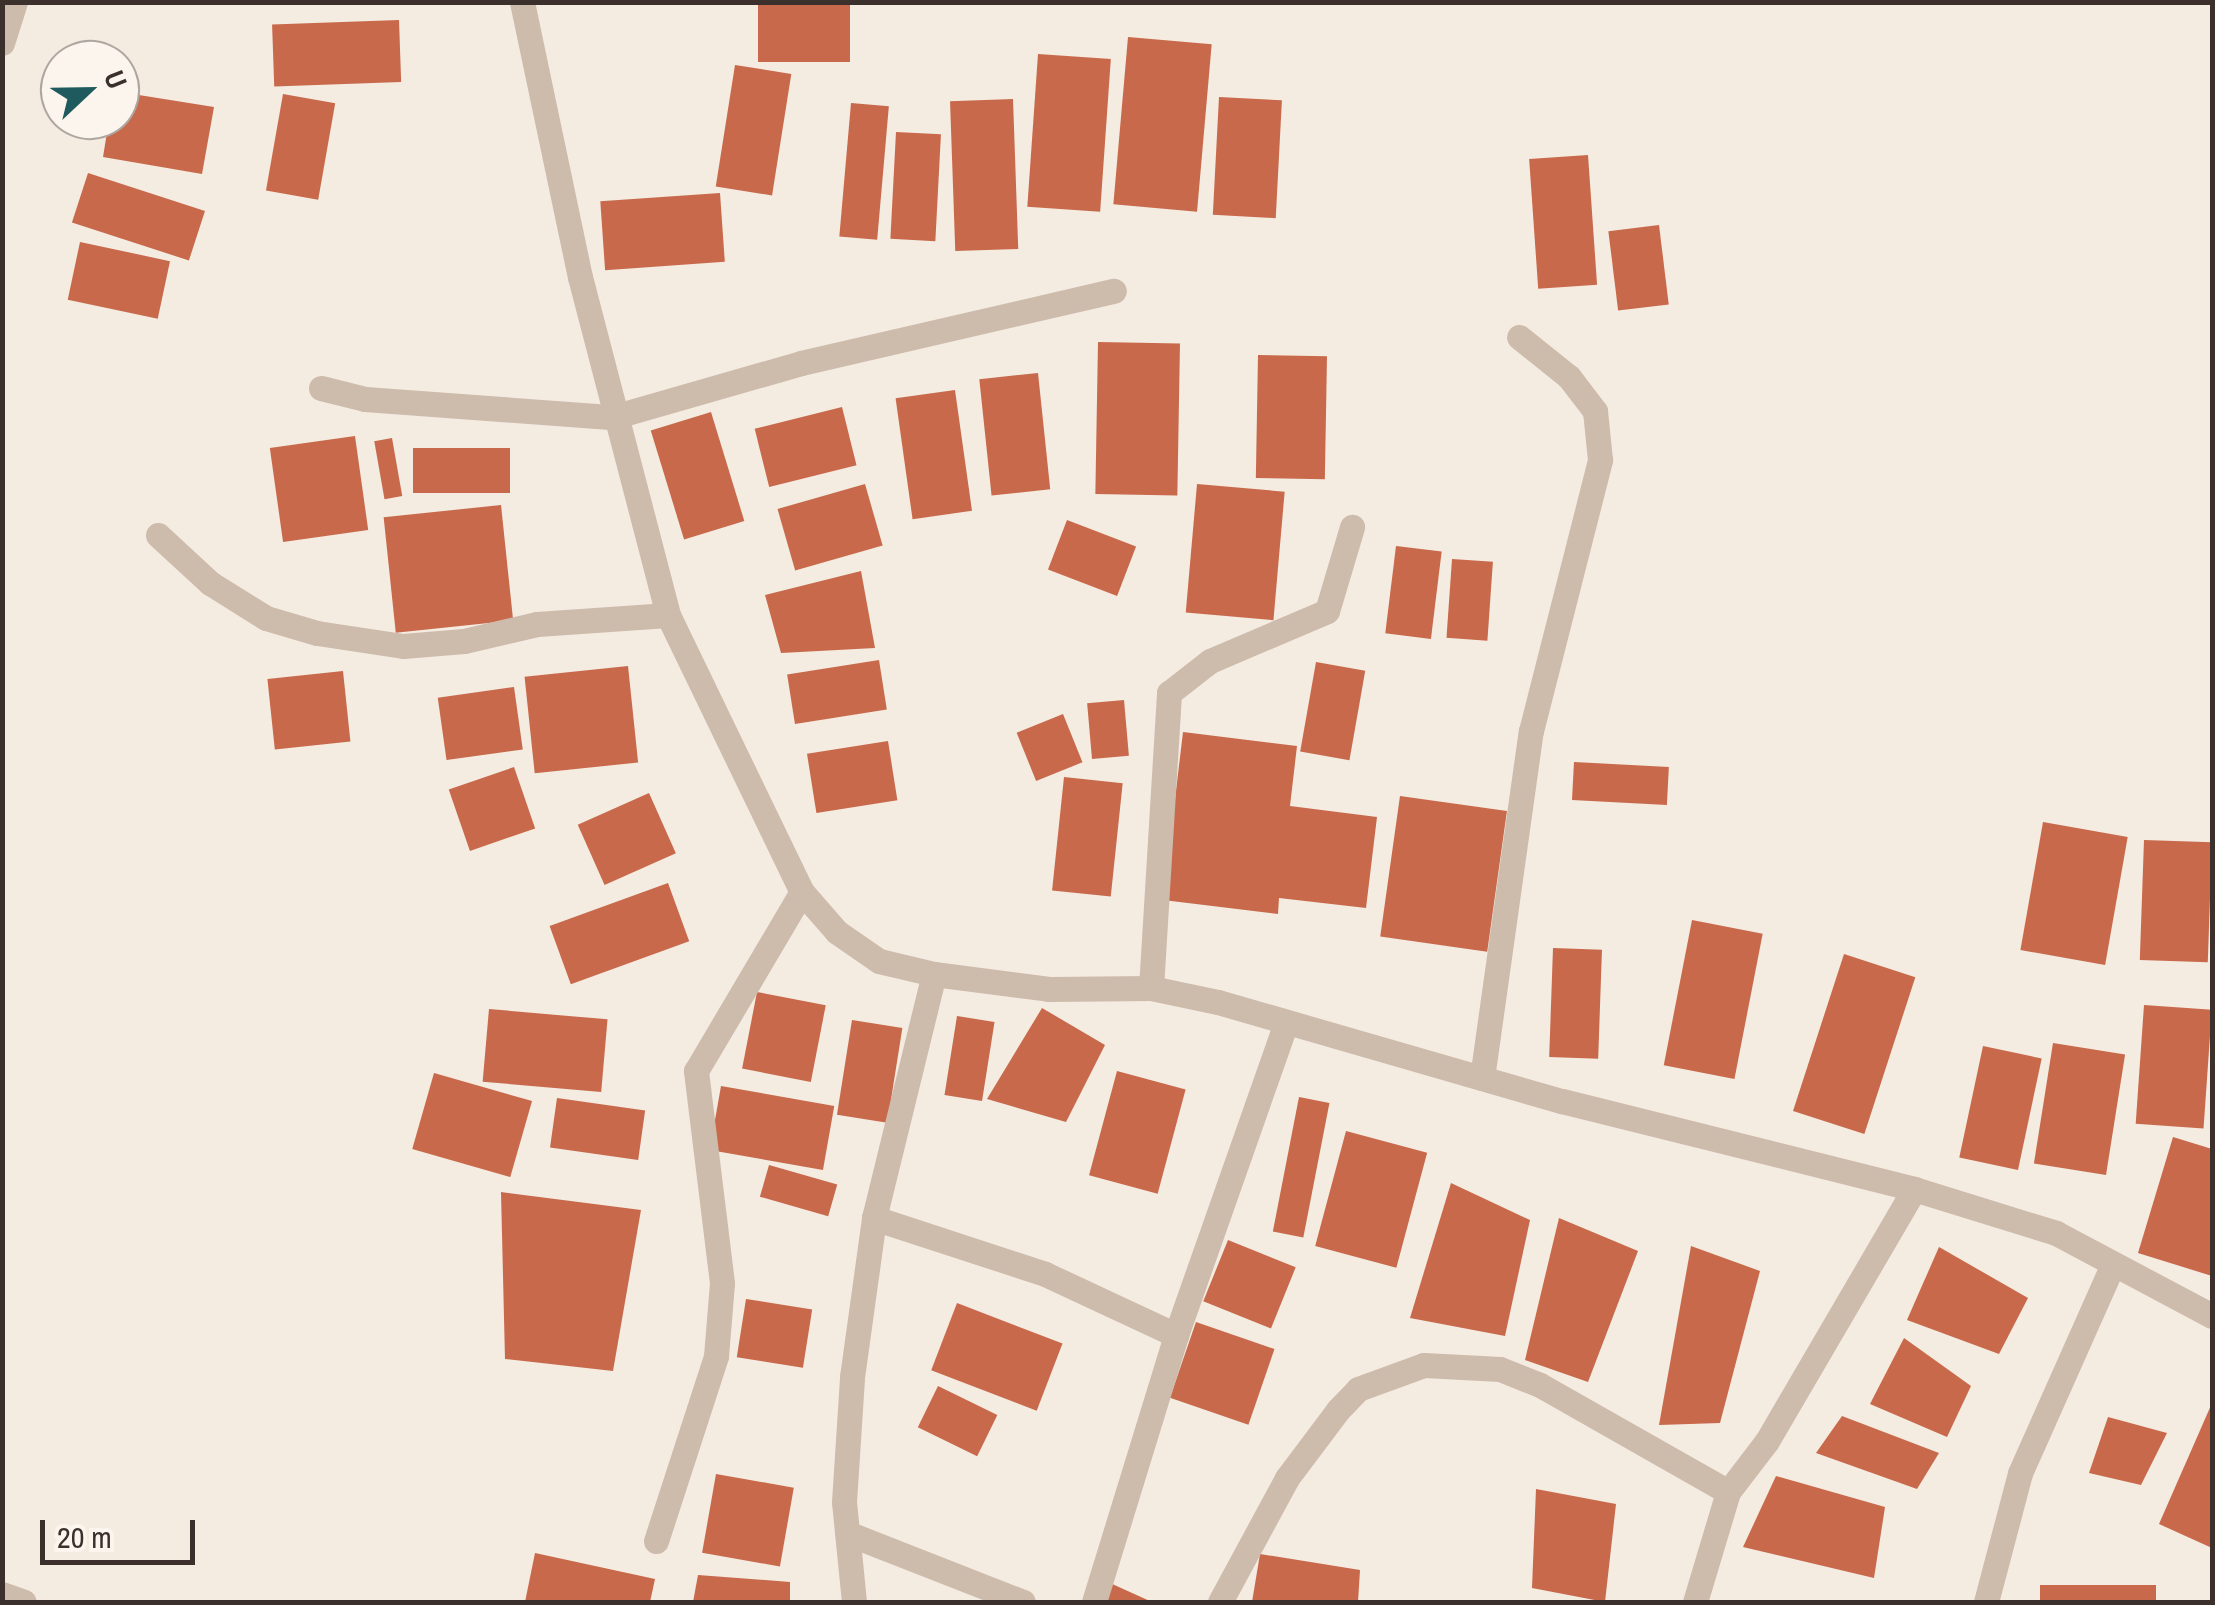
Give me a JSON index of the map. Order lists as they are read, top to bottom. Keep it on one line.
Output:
{"scale_bar":"20 m","north":"right"}
